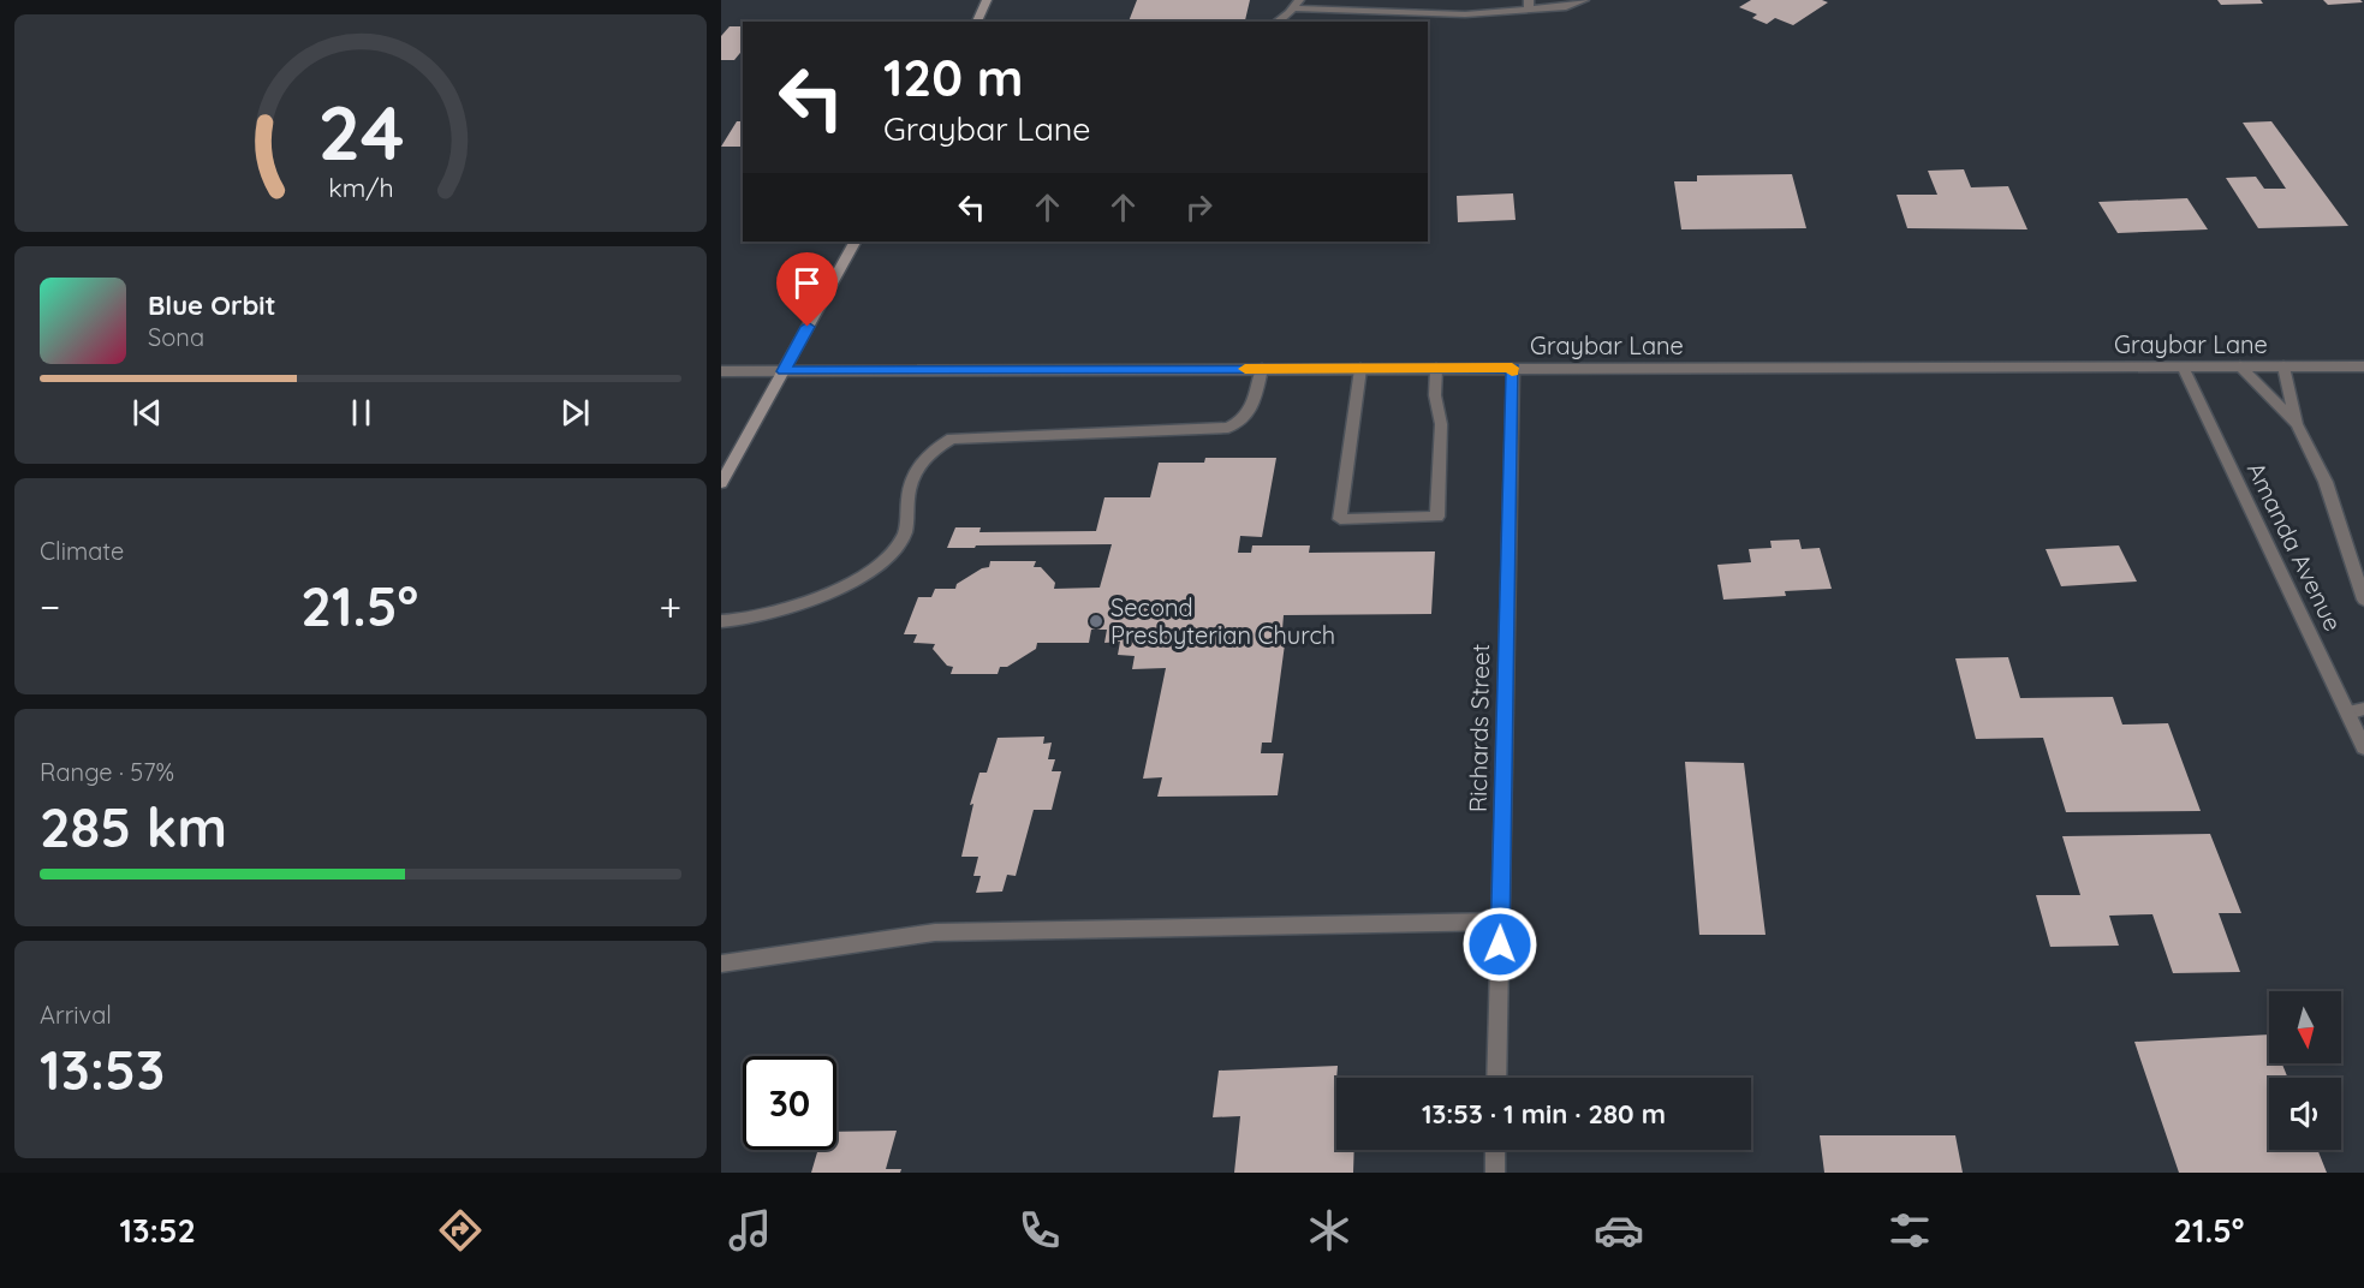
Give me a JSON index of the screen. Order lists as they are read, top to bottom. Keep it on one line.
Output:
{"streets":{"street":["Graybar Lane","Amanda Avenue","Richards Street"]},"crossings":[["Graybar Lane","Amanda Avenue"],["Graybar Lane","Richards Street"]],"places":["Second Presbyterian Church"],"north":"bottom","page":{"turn":["120 m","Graybar Lane"],"song":["Blue Orbit","Sona"],"tile":["Climate",["Range · 57%","285 km"],["Arrival","13:53"]],"heat":["−","21.5°","+"],"limit":"30","trip":"13:53 · 1 min · 280 m","tabs":["13:52","21.5°"],"gauge":["24","km/h"]}}
